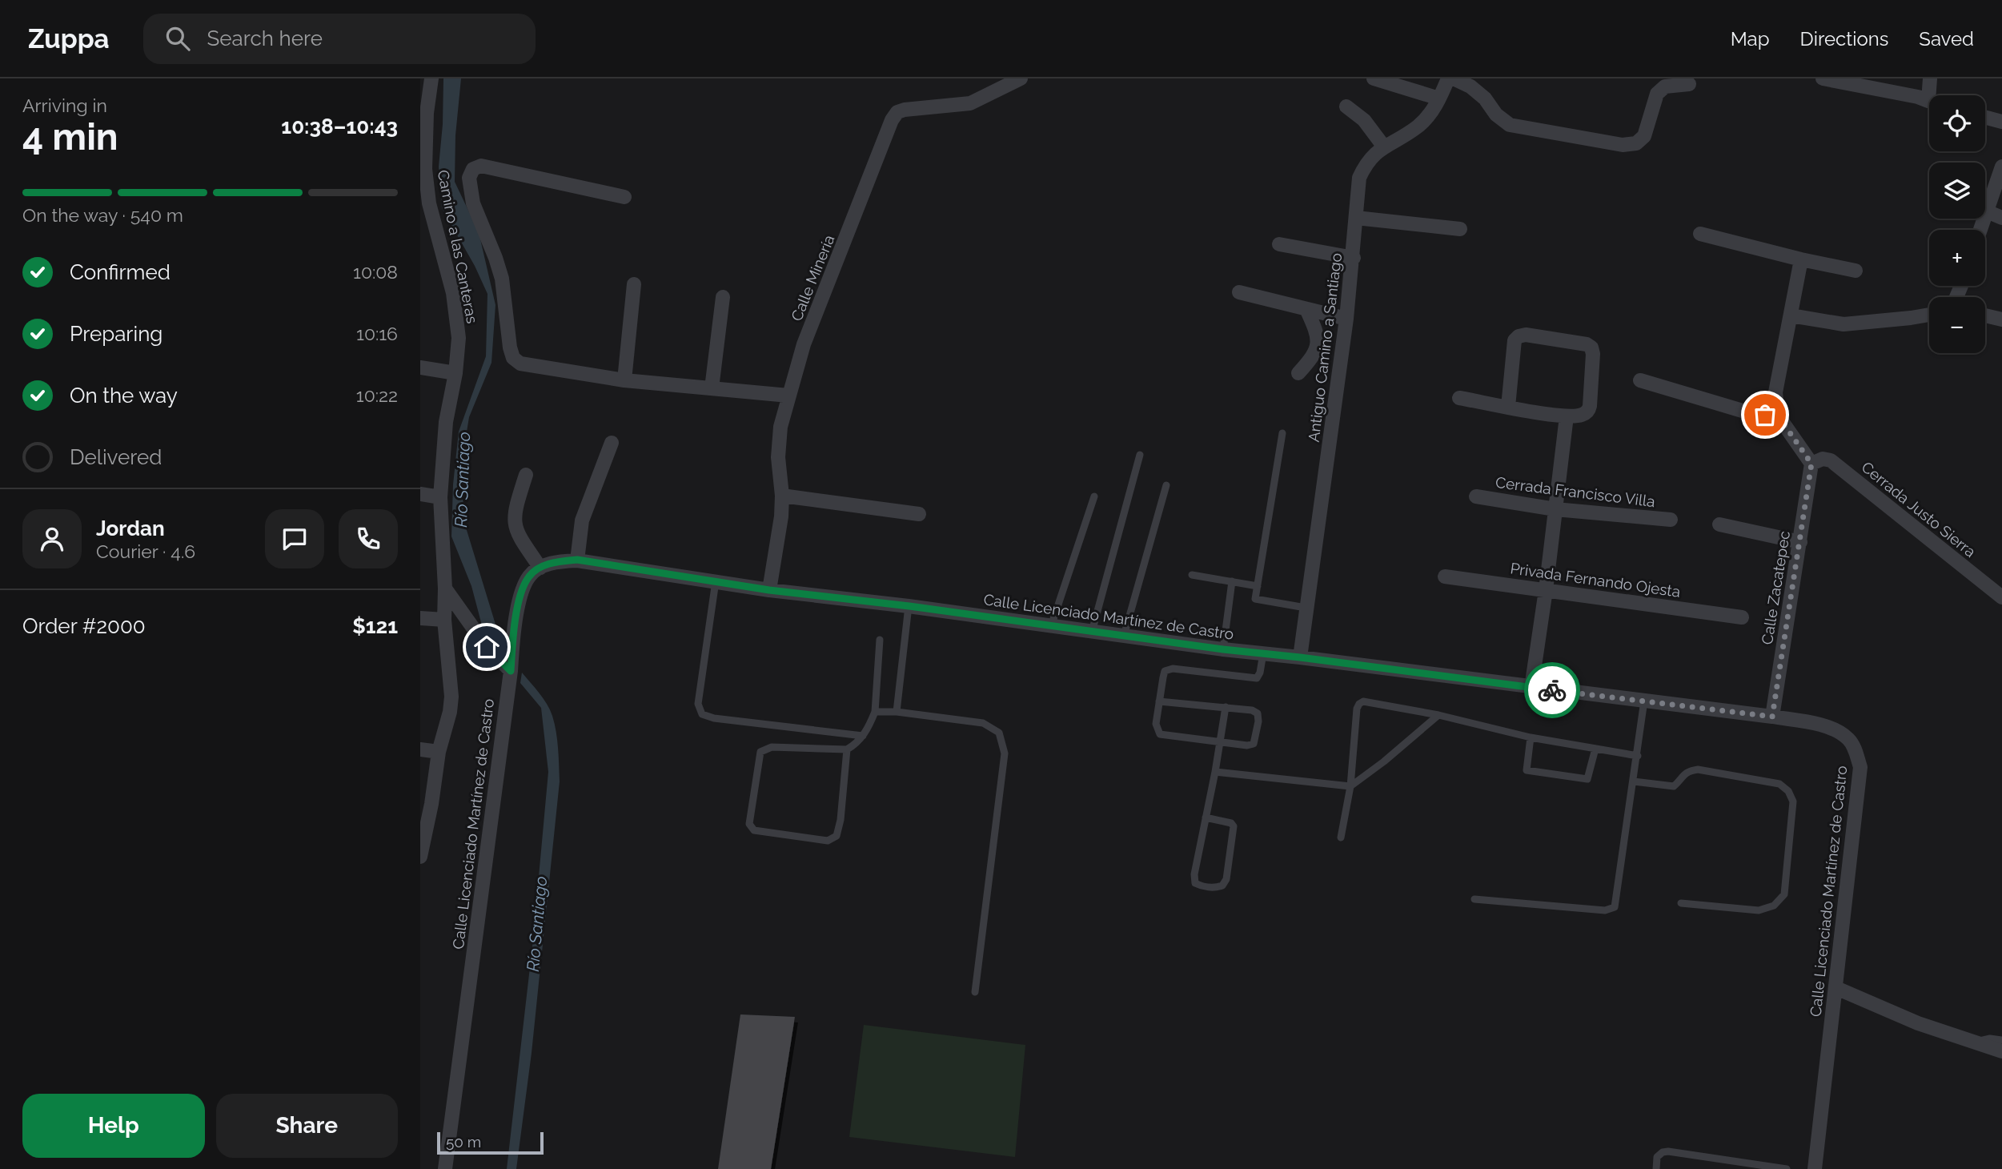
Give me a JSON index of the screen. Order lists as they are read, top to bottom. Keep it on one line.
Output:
{"streets":{"street":["Camino a las Canteras","Calle Minería","Antiguo Camino a Santiago","Cerrada Francisco Villa","Cerrada Justo Sierra","Privada Fernando Ojesta","Calle Zacatepec","Calle Licenciado Martínez de Castro"]},"crossings":[["Calle Minería","Calle Licenciado Martínez de Castro"],["Antiguo Camino a Santiago","Calle Licenciado Martínez de Castro"],["Cerrada Justo Sierra","Calle Zacatepec"],["Calle Zacatepec","Calle Licenciado Martínez de Castro"]],"water":["Río Santiago"],"scale_bar":"50 m","page":{"header":"Zuppa","search":"Search here","nav":["Map","Directions","Saved"],"heading":["4 min","Arriving in","10:38–10:43"],"panel":["Jordan","Courier · 4.6","Order #2000","$121"],"map_buttons":["+","−"],"bar":"On the way · 540 m","list":[["Confirmed","10:08"],["Preparing","10:16"],["On the way","10:22"],"Delivered"],"buttons":["Help","Share"],"scale":"50 m"}}
